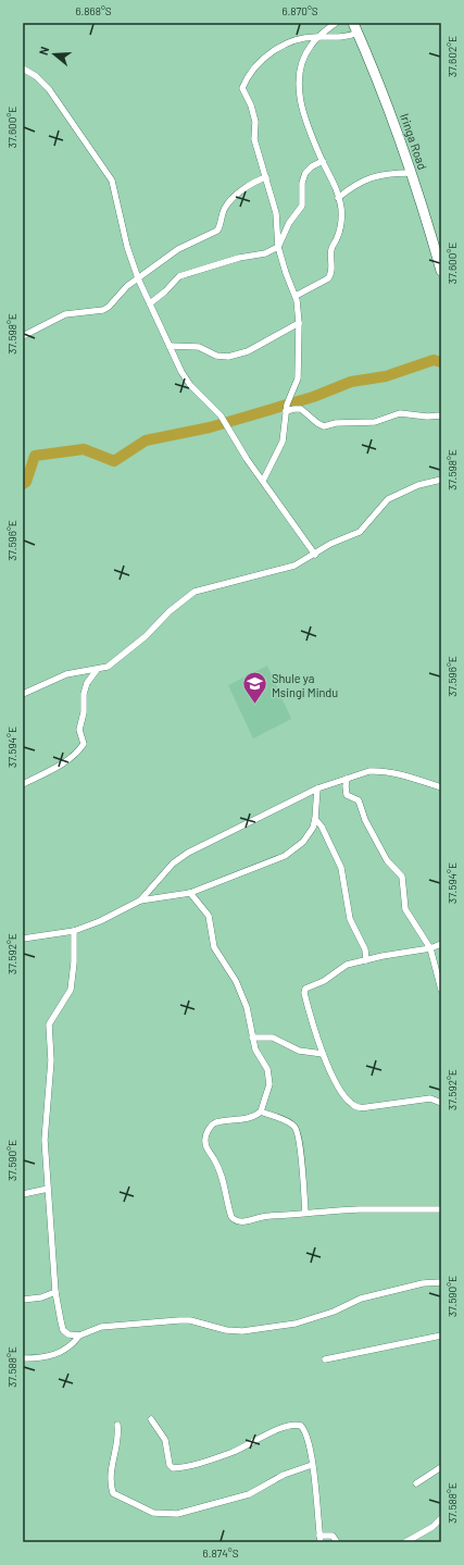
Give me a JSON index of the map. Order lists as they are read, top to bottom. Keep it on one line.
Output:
{"streets":{"highway":["Iringa Road"]},"places":{"school or university":["Shule ya Msingi Mindu"]},"north":"left","coordinates":["6.868°S","6.870°S","37.602°E","37.600°E","37.598°E","37.596°E","37.594°E","37.592°E","37.590°E","37.588°E","6.874°S"]}
